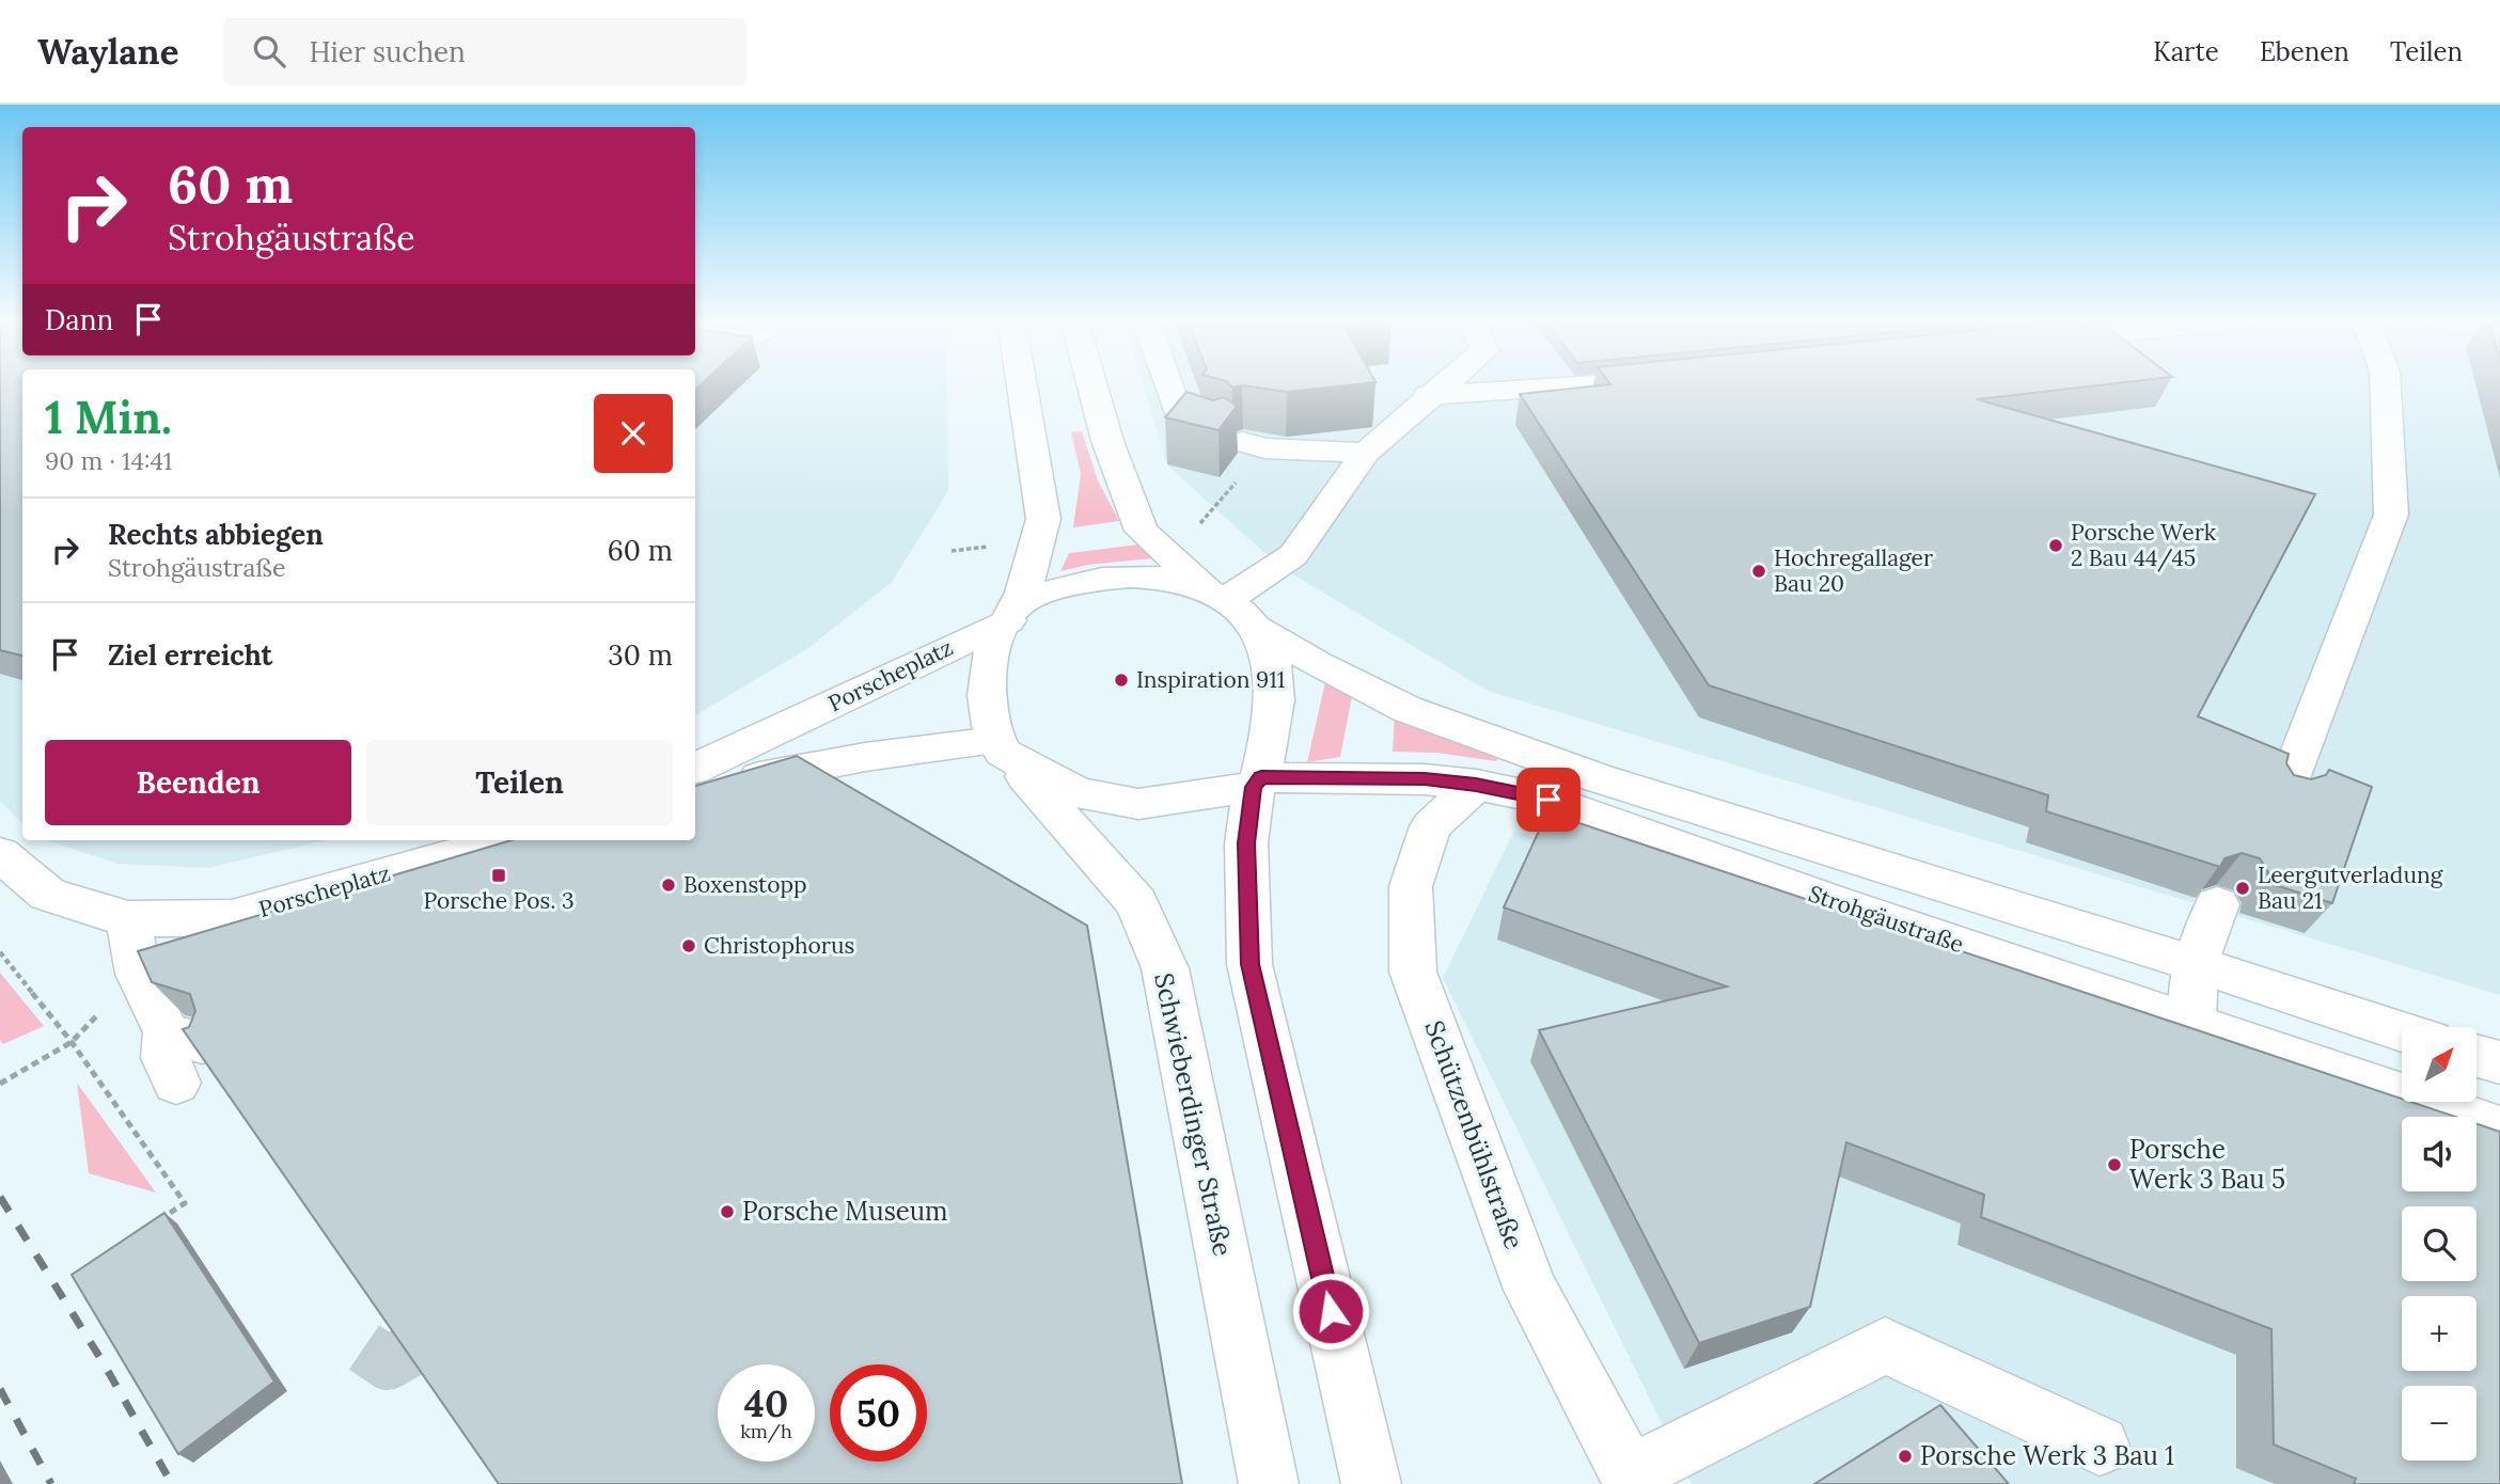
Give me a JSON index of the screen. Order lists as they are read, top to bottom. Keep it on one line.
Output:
{"streets":{"main road":["Porscheplatz","Strohgäustraße","Schwieberdinger Straße","Schützenbühlstraße"]},"crossings":[["Porscheplatz","Strohgäustraße"],["Porscheplatz","Schwieberdinger Straße"],["Strohgäustraße","Schützenbühlstraße"]],"places":{"other":["Porsche Werk 2 Bau 44/45","Hochregallager Bau 20","Inspiration 911","Boxenstopp","Leergutverladung Bau 21","Christophorus","Porsche Werk 3 Bau 5","Porsche Museum","Porsche Werk 3 Bau 1"],"transit":["Porsche Pos. 3"]},"north":"top right","page":{"header":"Waylane","search":"Hier suchen","nav":["Karte","Ebenen","Teilen"],"turn":["60 m","Strohgäustraße"],"then":"Dann","heading":["1 Min.","90 m · 14:41"],"list":[{"name":"Rechts abbiegen","note":"Strohgäustraße","value":"60 m"},{"name":"Ziel erreicht","value":"30 m"}],"buttons":["Beenden","Teilen"],"map_buttons":["+","−"],"speed":"40 km/h","limit":"50"}}
